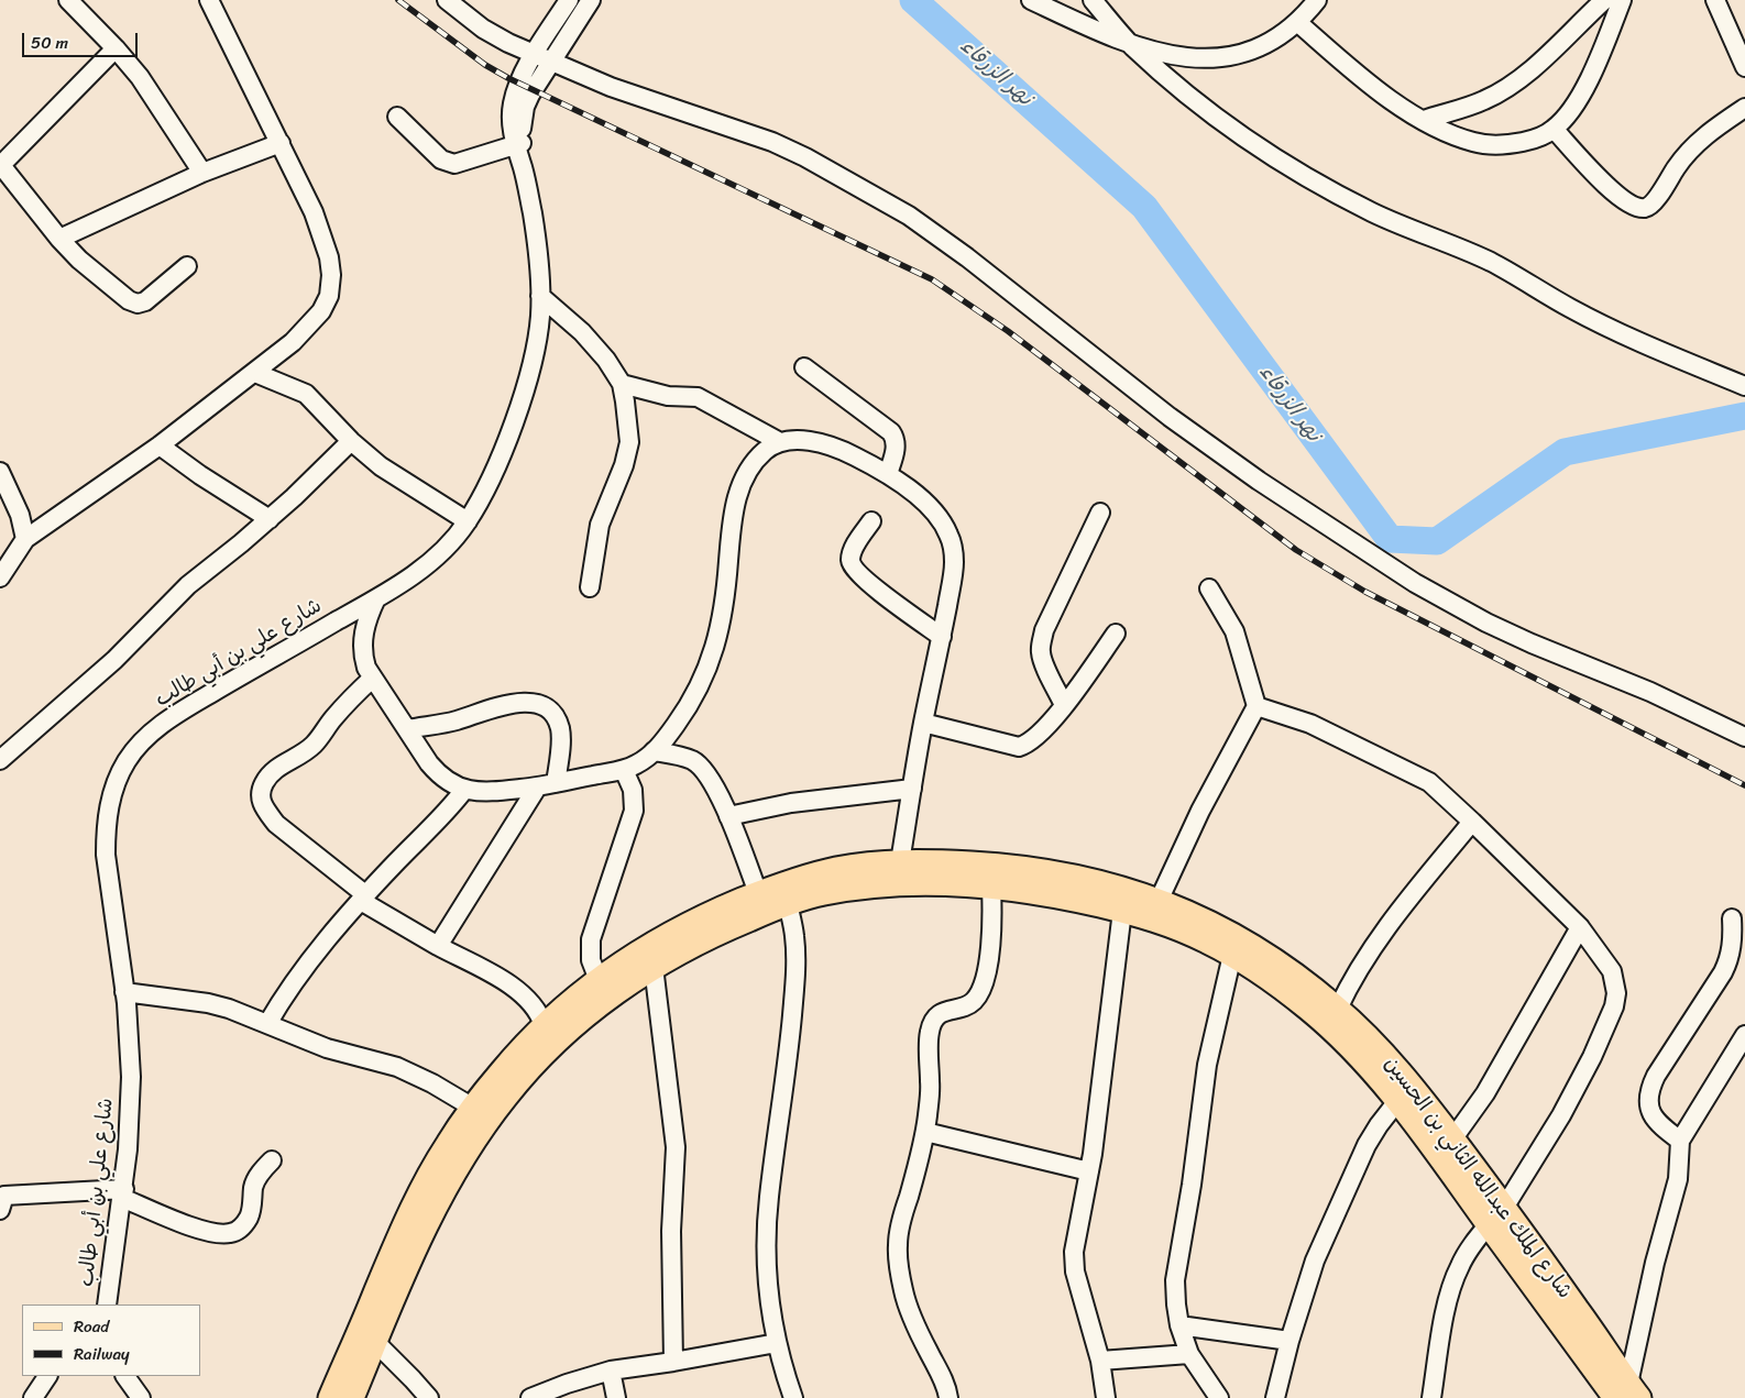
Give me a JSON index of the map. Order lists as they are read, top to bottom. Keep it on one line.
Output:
{"streets":{"main road":["شارع الملك عبدالله الثاني بن الحسين"],"street":["شارع علي بن أبي طالب"]},"water":["نهر الزرقاء"],"legend":["Road","Railway"],"scale_bar":"50 m"}
